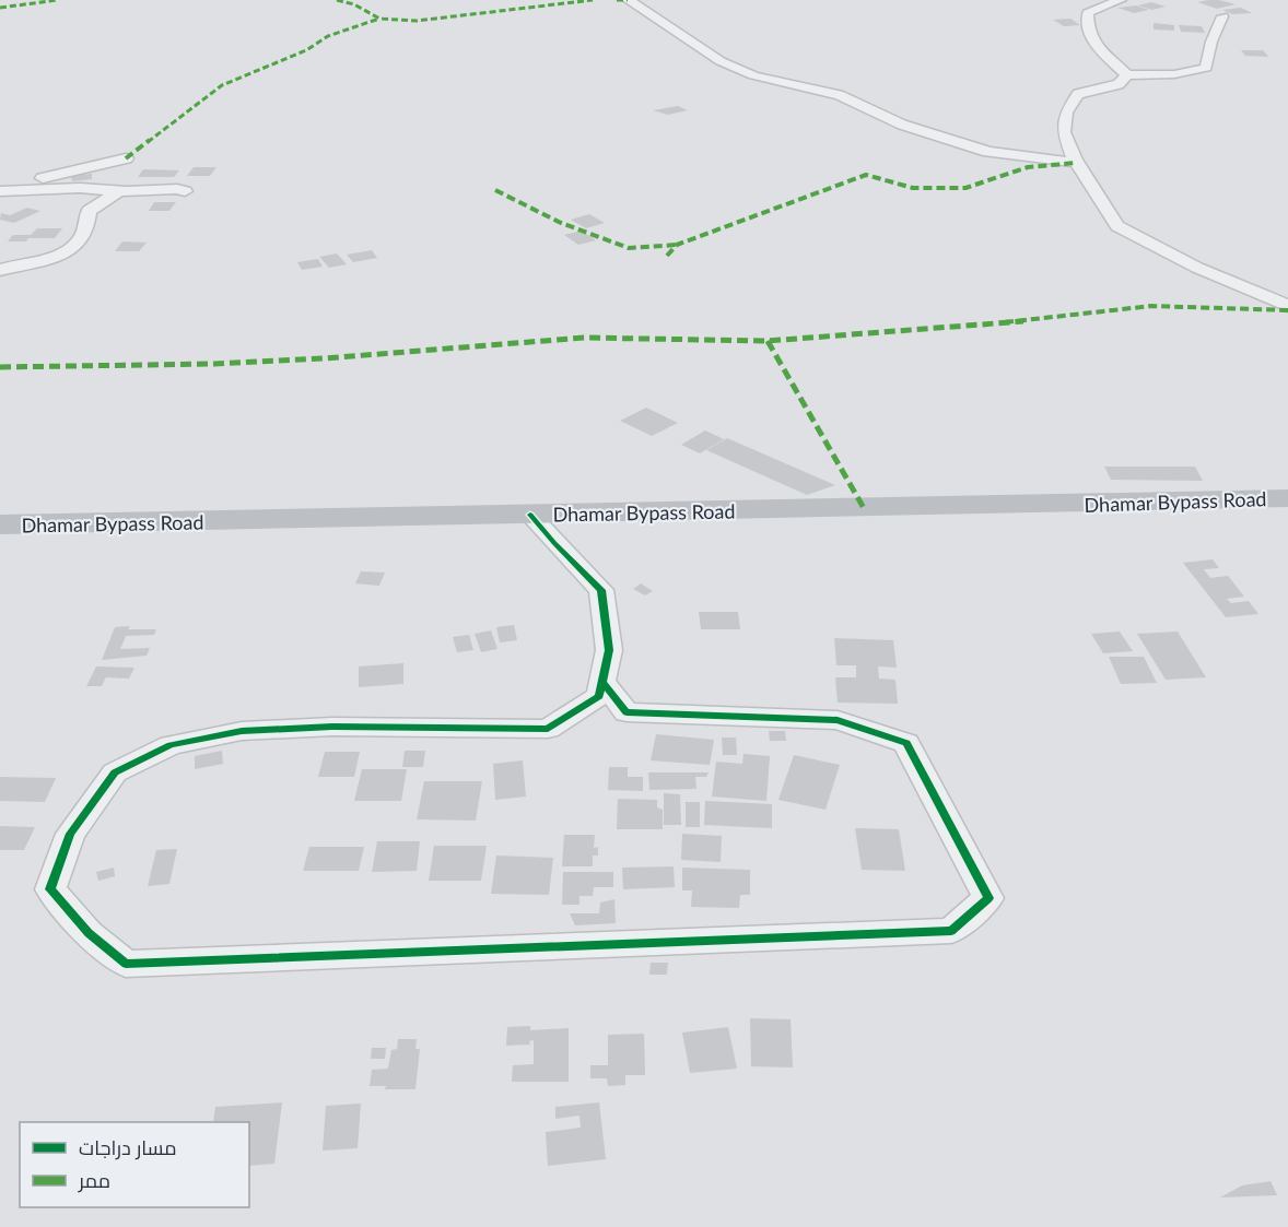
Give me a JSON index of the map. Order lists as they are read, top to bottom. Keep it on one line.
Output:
{"streets":{"main road":["Dhamar Bypass Road"]},"legend":["مسار دراجات","ممر"]}
